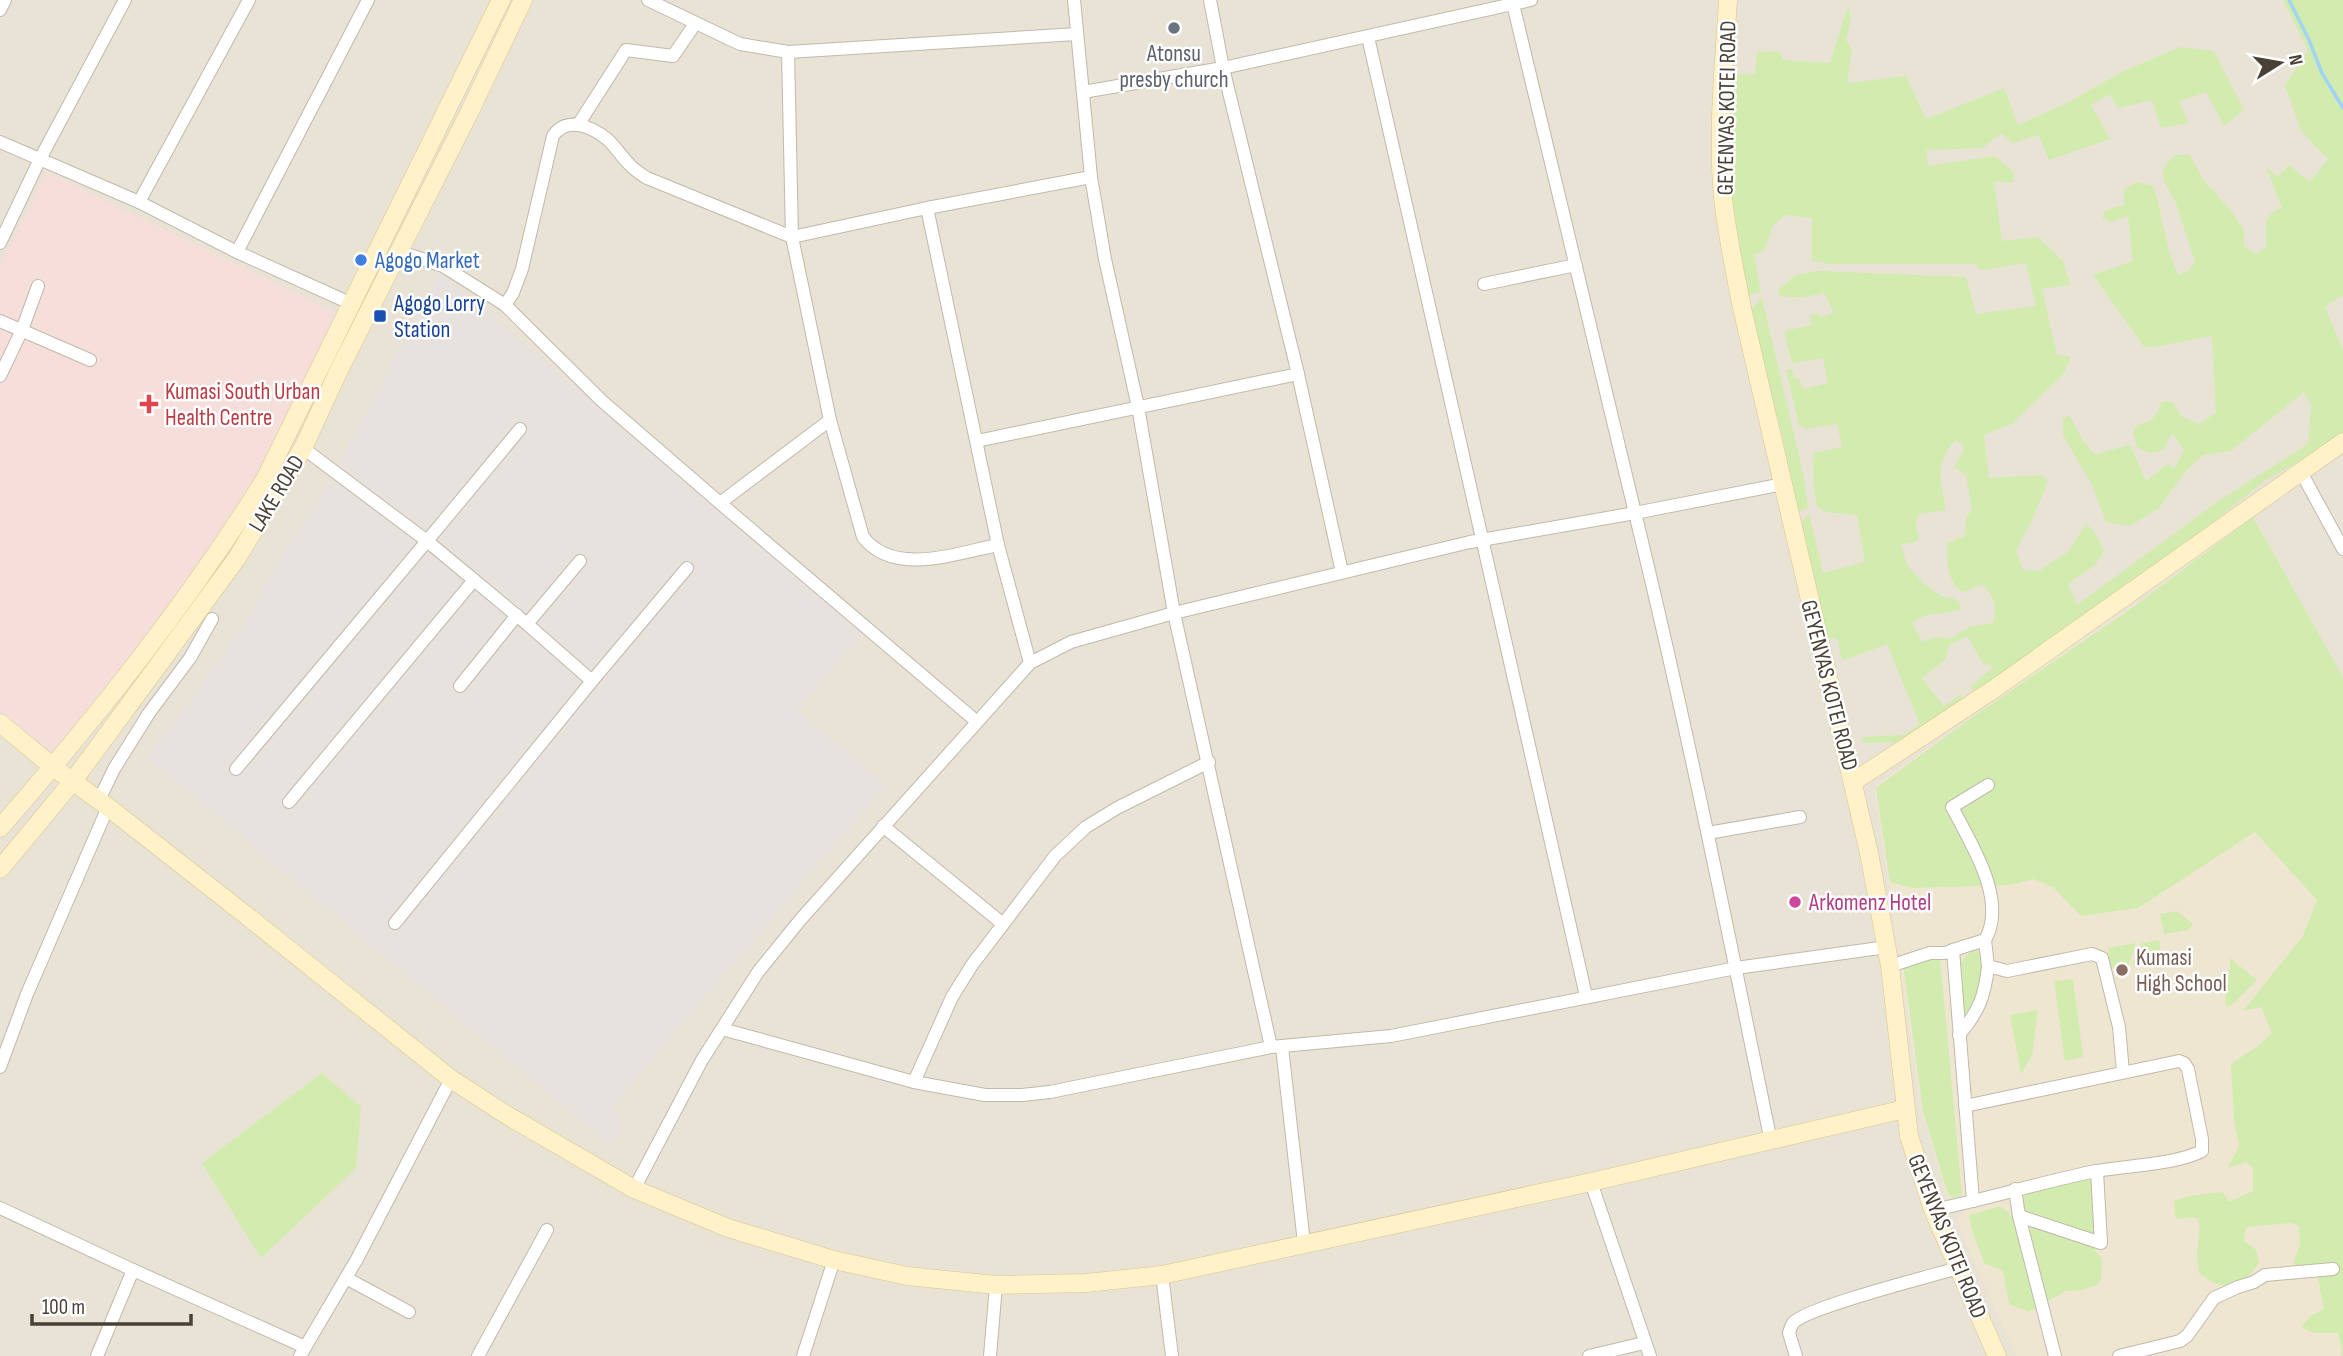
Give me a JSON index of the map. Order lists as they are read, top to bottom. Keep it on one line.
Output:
{"streets":{"street":["GEYENYAS KOTEI ROAD","LAKE ROAD"]},"places":{"other":["Atonsu presby church","Agogo Market","Arkomenz Hotel","Kumasi High School"],"transit":["Agogo Lorry Station"],"health":["Kumasi South Urban Health Centre"]},"scale_bar":"100 m","north":"right"}
